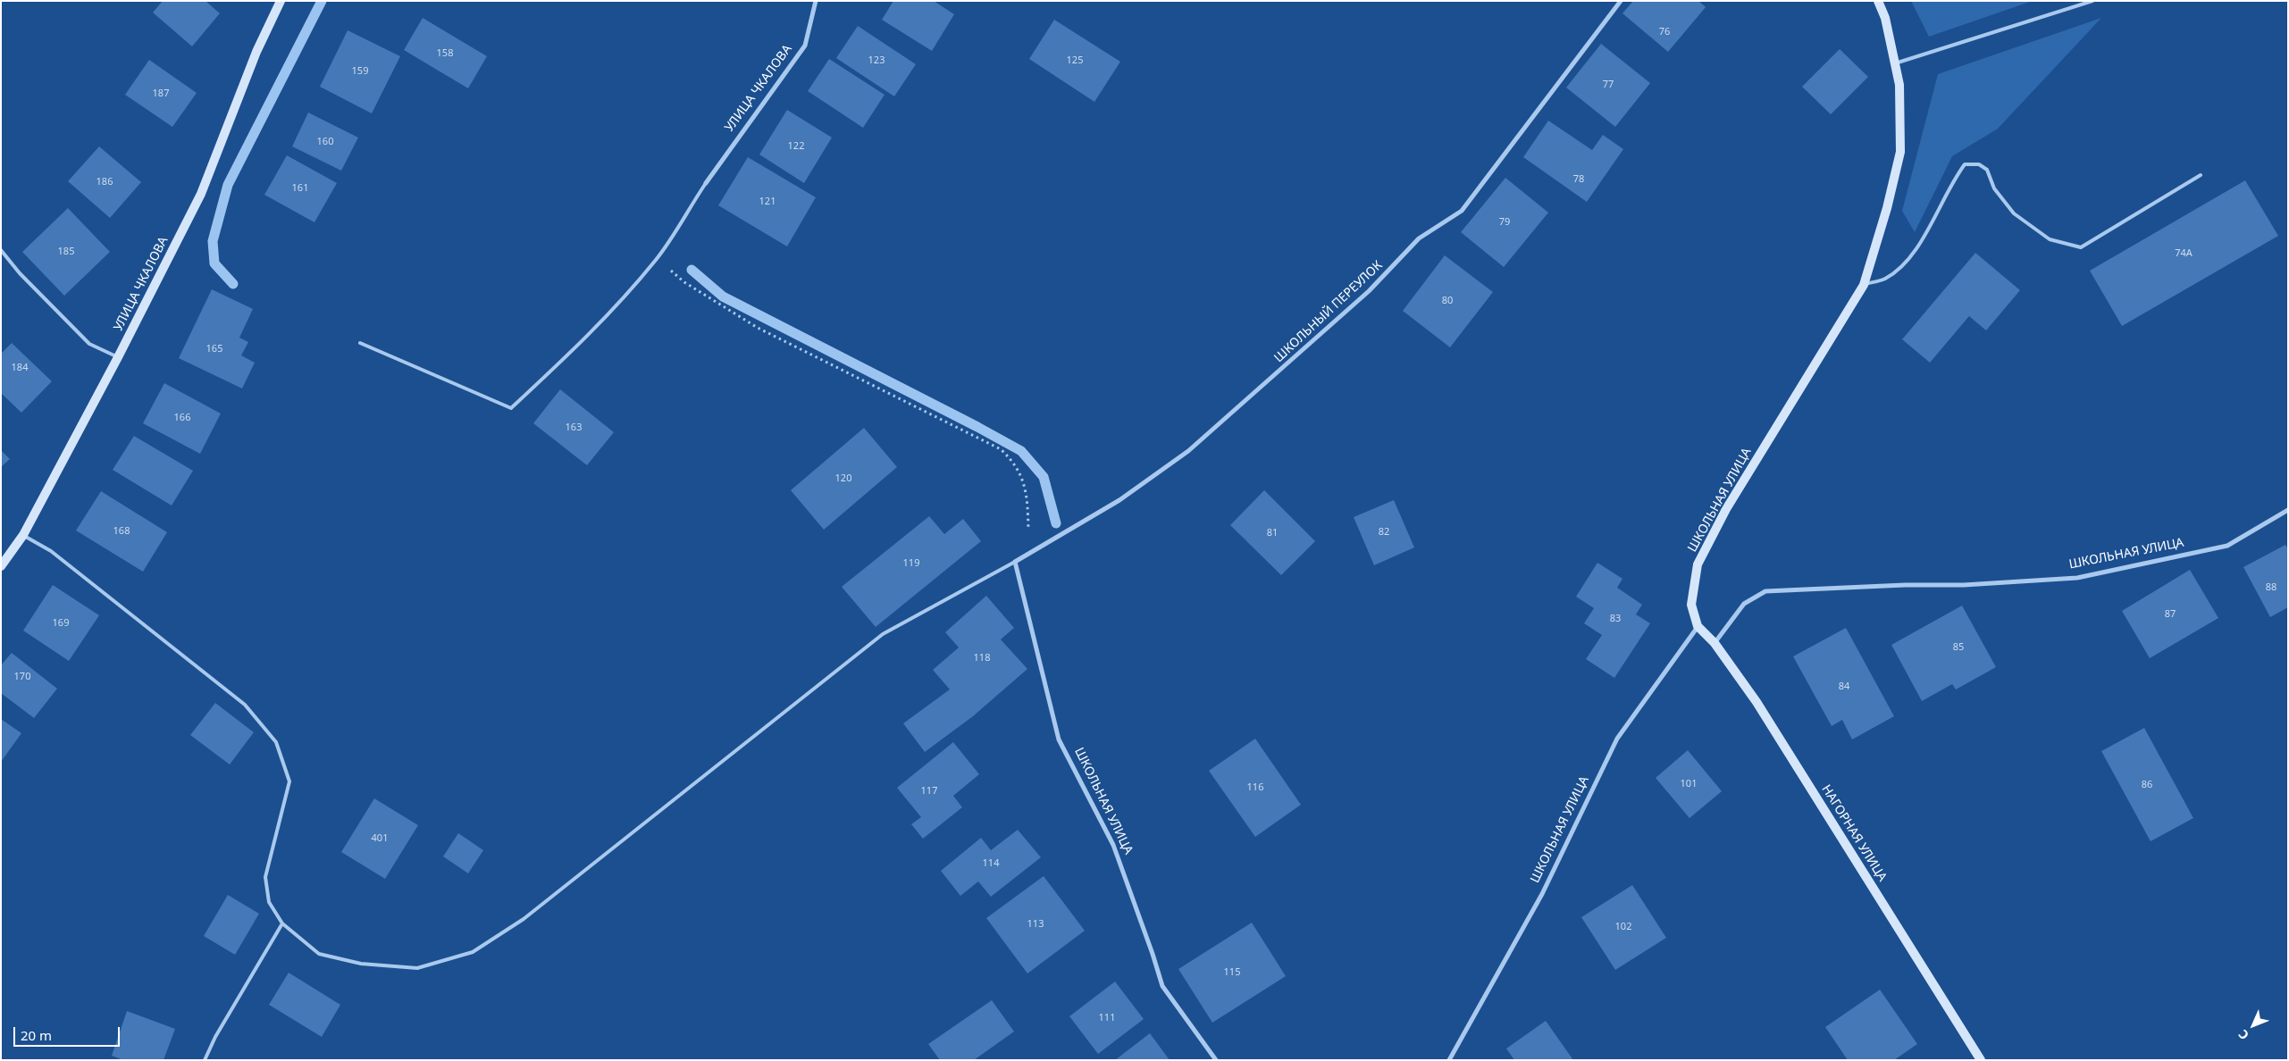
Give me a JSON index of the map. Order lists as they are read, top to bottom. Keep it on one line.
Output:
{"streets":{"street":["УЛИЦА ЧКАЛОВА","ШКОЛЬНЫЙ ПЕРЕУЛОК","ШКОЛЬНАЯ УЛИЦА","НАГОРНАЯ УЛИЦА"]},"crossings":[["ШКОЛЬНЫЙ ПЕРЕУЛОК","ШКОЛЬНАЯ УЛИЦА"],["ШКОЛЬНАЯ УЛИЦА","НАГОРНАЯ УЛИЦА"]],"house_numbers":["76","158","123","125","159","77","187","160","122","78","186","161","121","79","185","74А","80","165","184","166","163","120","168","82","81","119","88","87","83","169","85","118","170","84","101","86","116","117","401","114","113","102","115","111"],"scale_bar":"20 m","north":"bottom left"}
